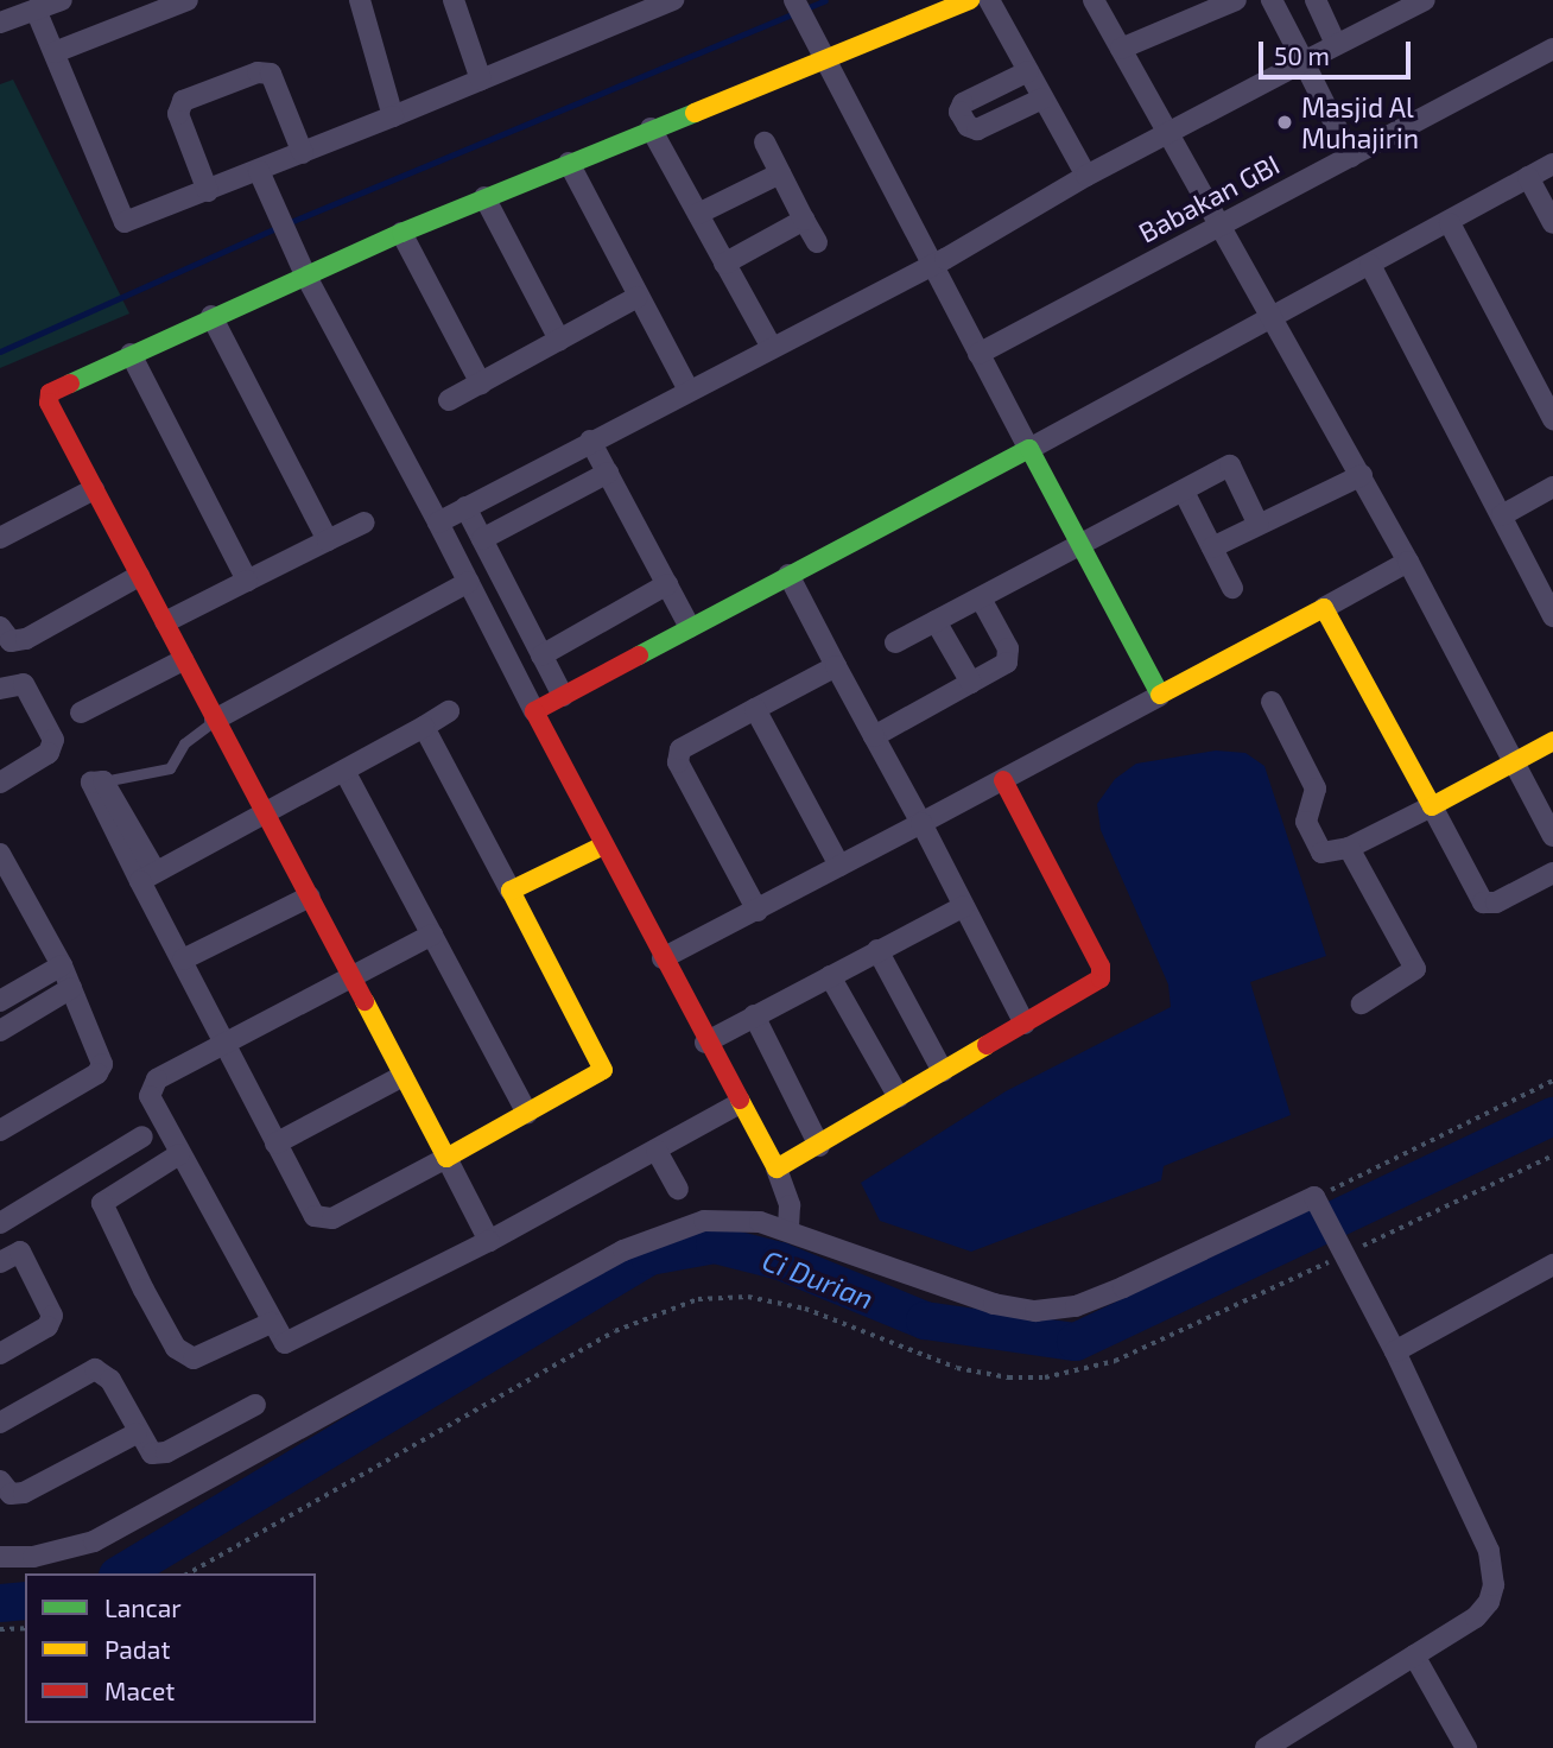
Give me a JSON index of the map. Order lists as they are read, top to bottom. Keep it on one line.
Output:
{"streets":{"street":["Babakan GBI"]},"water":["Ci Durian"],"places":["Masjid Al Muhajirin"],"legend":["Lancar","Padat","Macet"],"scale_bar":"50 m"}
